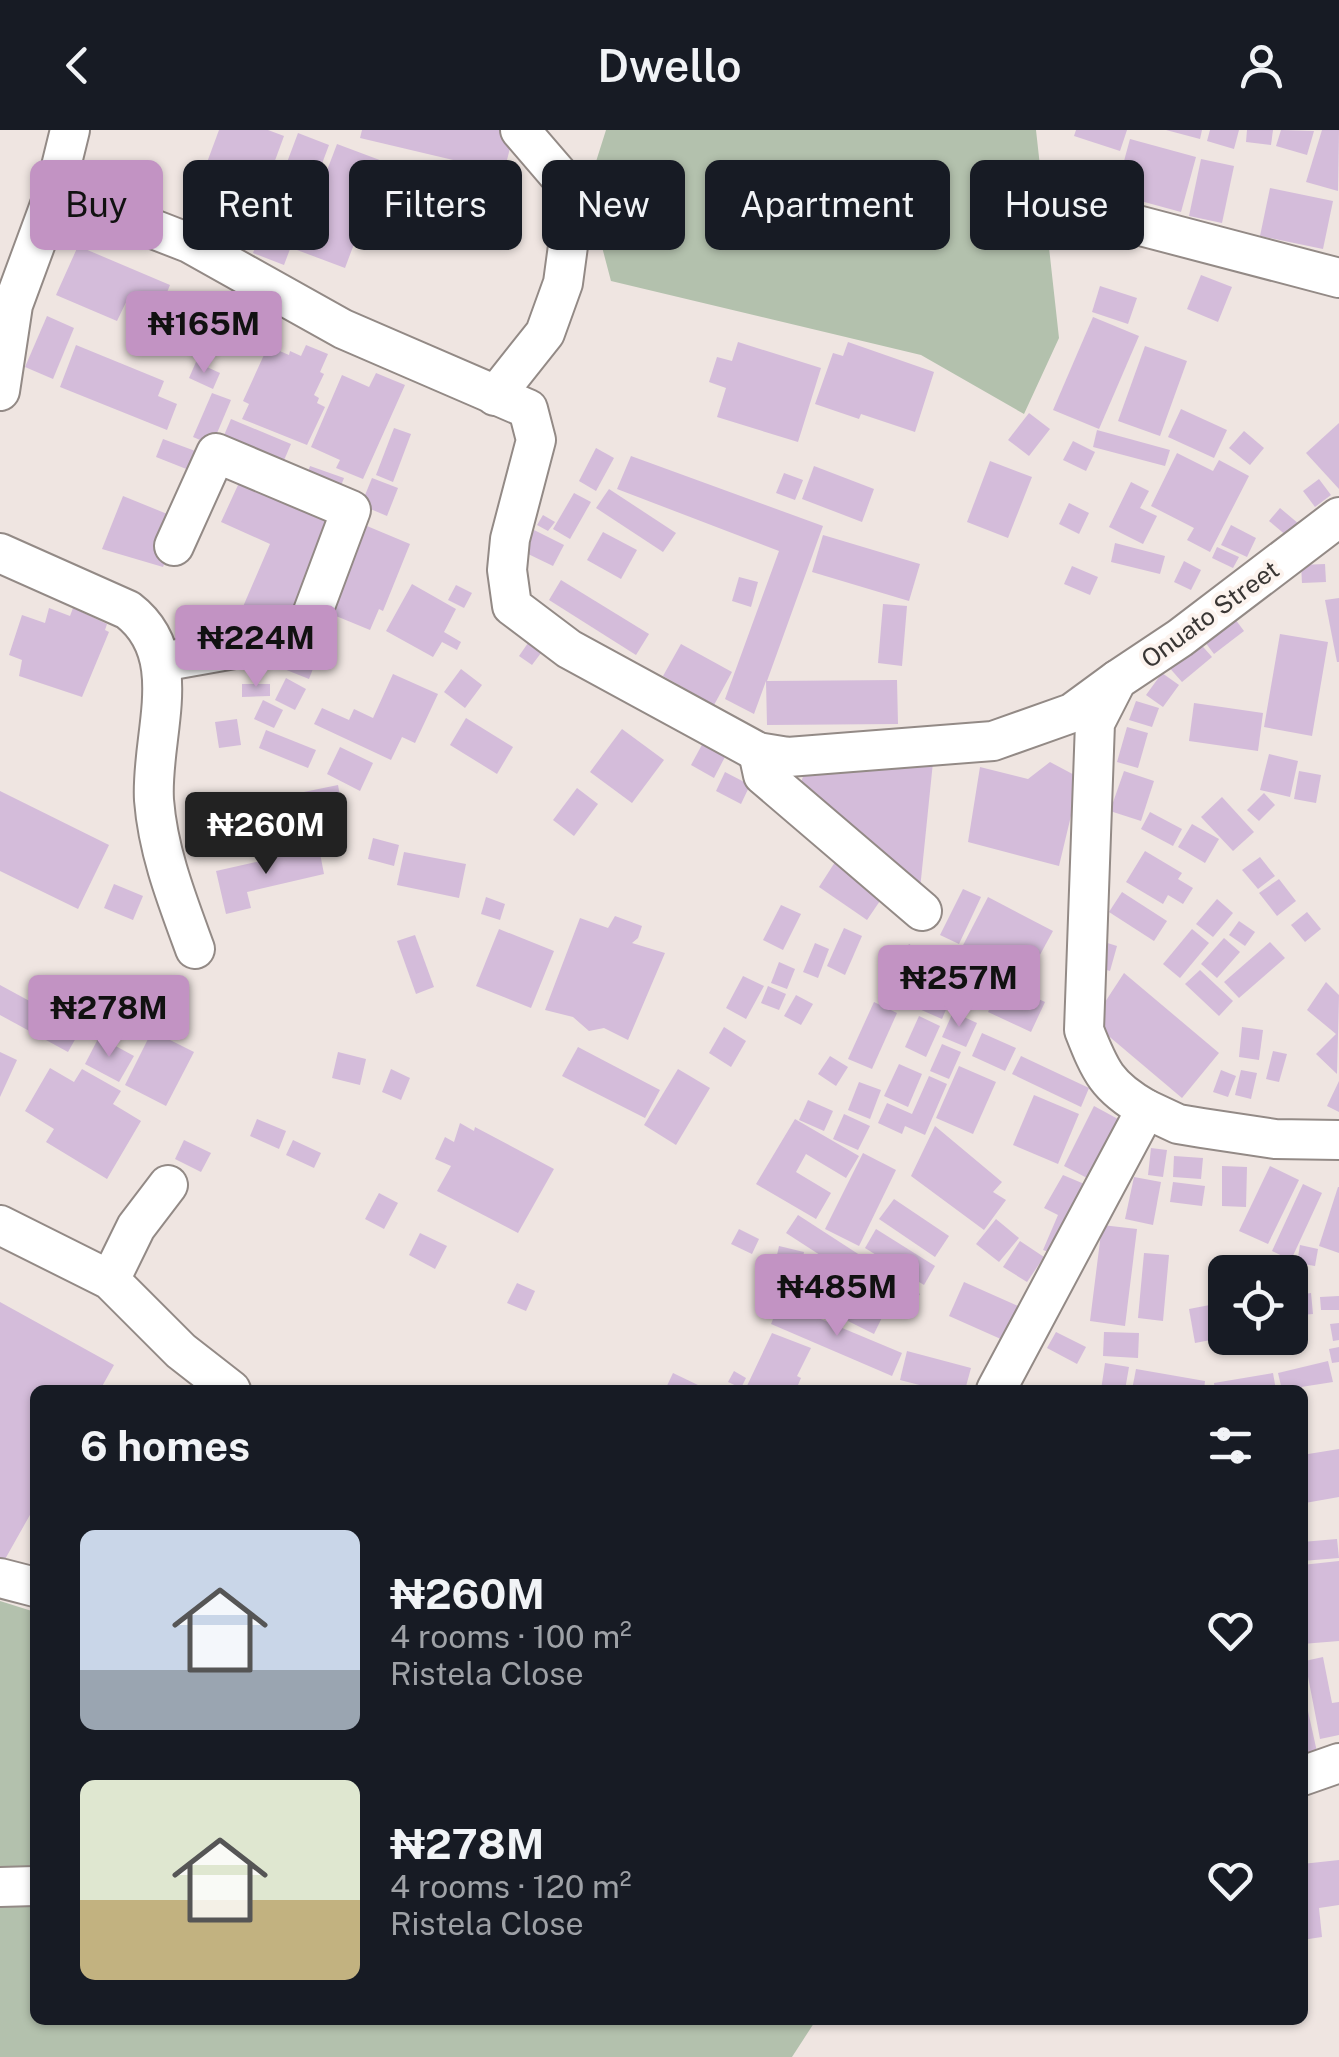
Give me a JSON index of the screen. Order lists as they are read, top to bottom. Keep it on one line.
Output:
{"streets":{"street":["Onuato Street"]},"page":{"header":"Dwello","chip":["Buy","Rent","Filters","New","Apartment","House"],"price":["₦165M","₦224M","₦260M","₦257M","₦278M","₦485M"],"heading":"6 homes","list":[{"name":"₦260M","note":"4 rooms · 100 m² · Ristela Close"},{"name":"₦278M","note":"4 rooms · 120 m² · Ristela Close"}]}}
